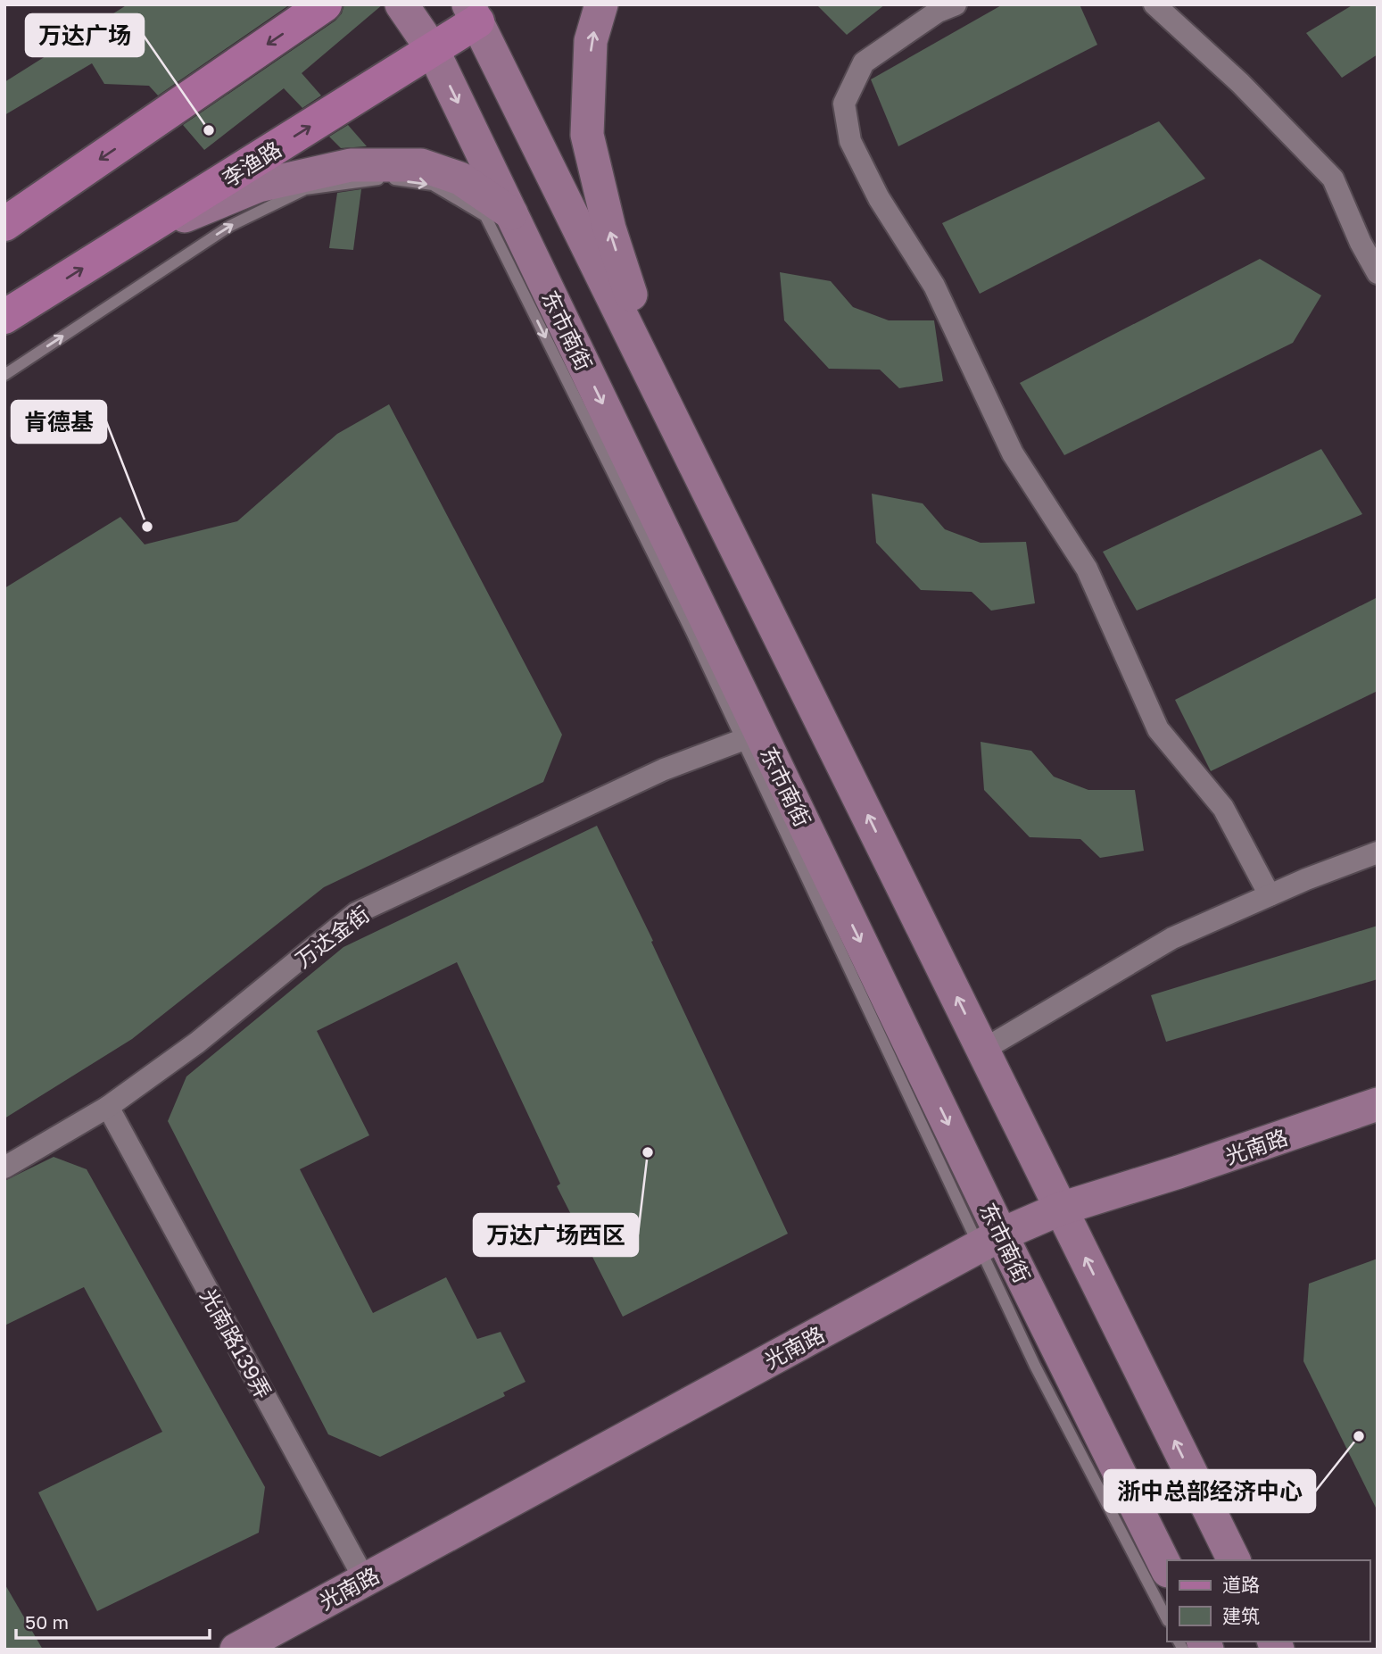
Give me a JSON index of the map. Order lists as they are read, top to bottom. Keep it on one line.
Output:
{"streets":{"main road":["李渔路","东市南街","光南路"],"street":["万达金街","光南路139弄"]},"crossings":[["李渔路","东市南街"],["东市南街","万达金街"],["东市南街","光南路"],["万达金街","光南路139弄"],["光南路","光南路139弄"]],"places":["万达广场","肯德基","万达广场西区","浙中总部经济中心"],"legend":["道路","建筑"],"scale_bar":"50 m"}
